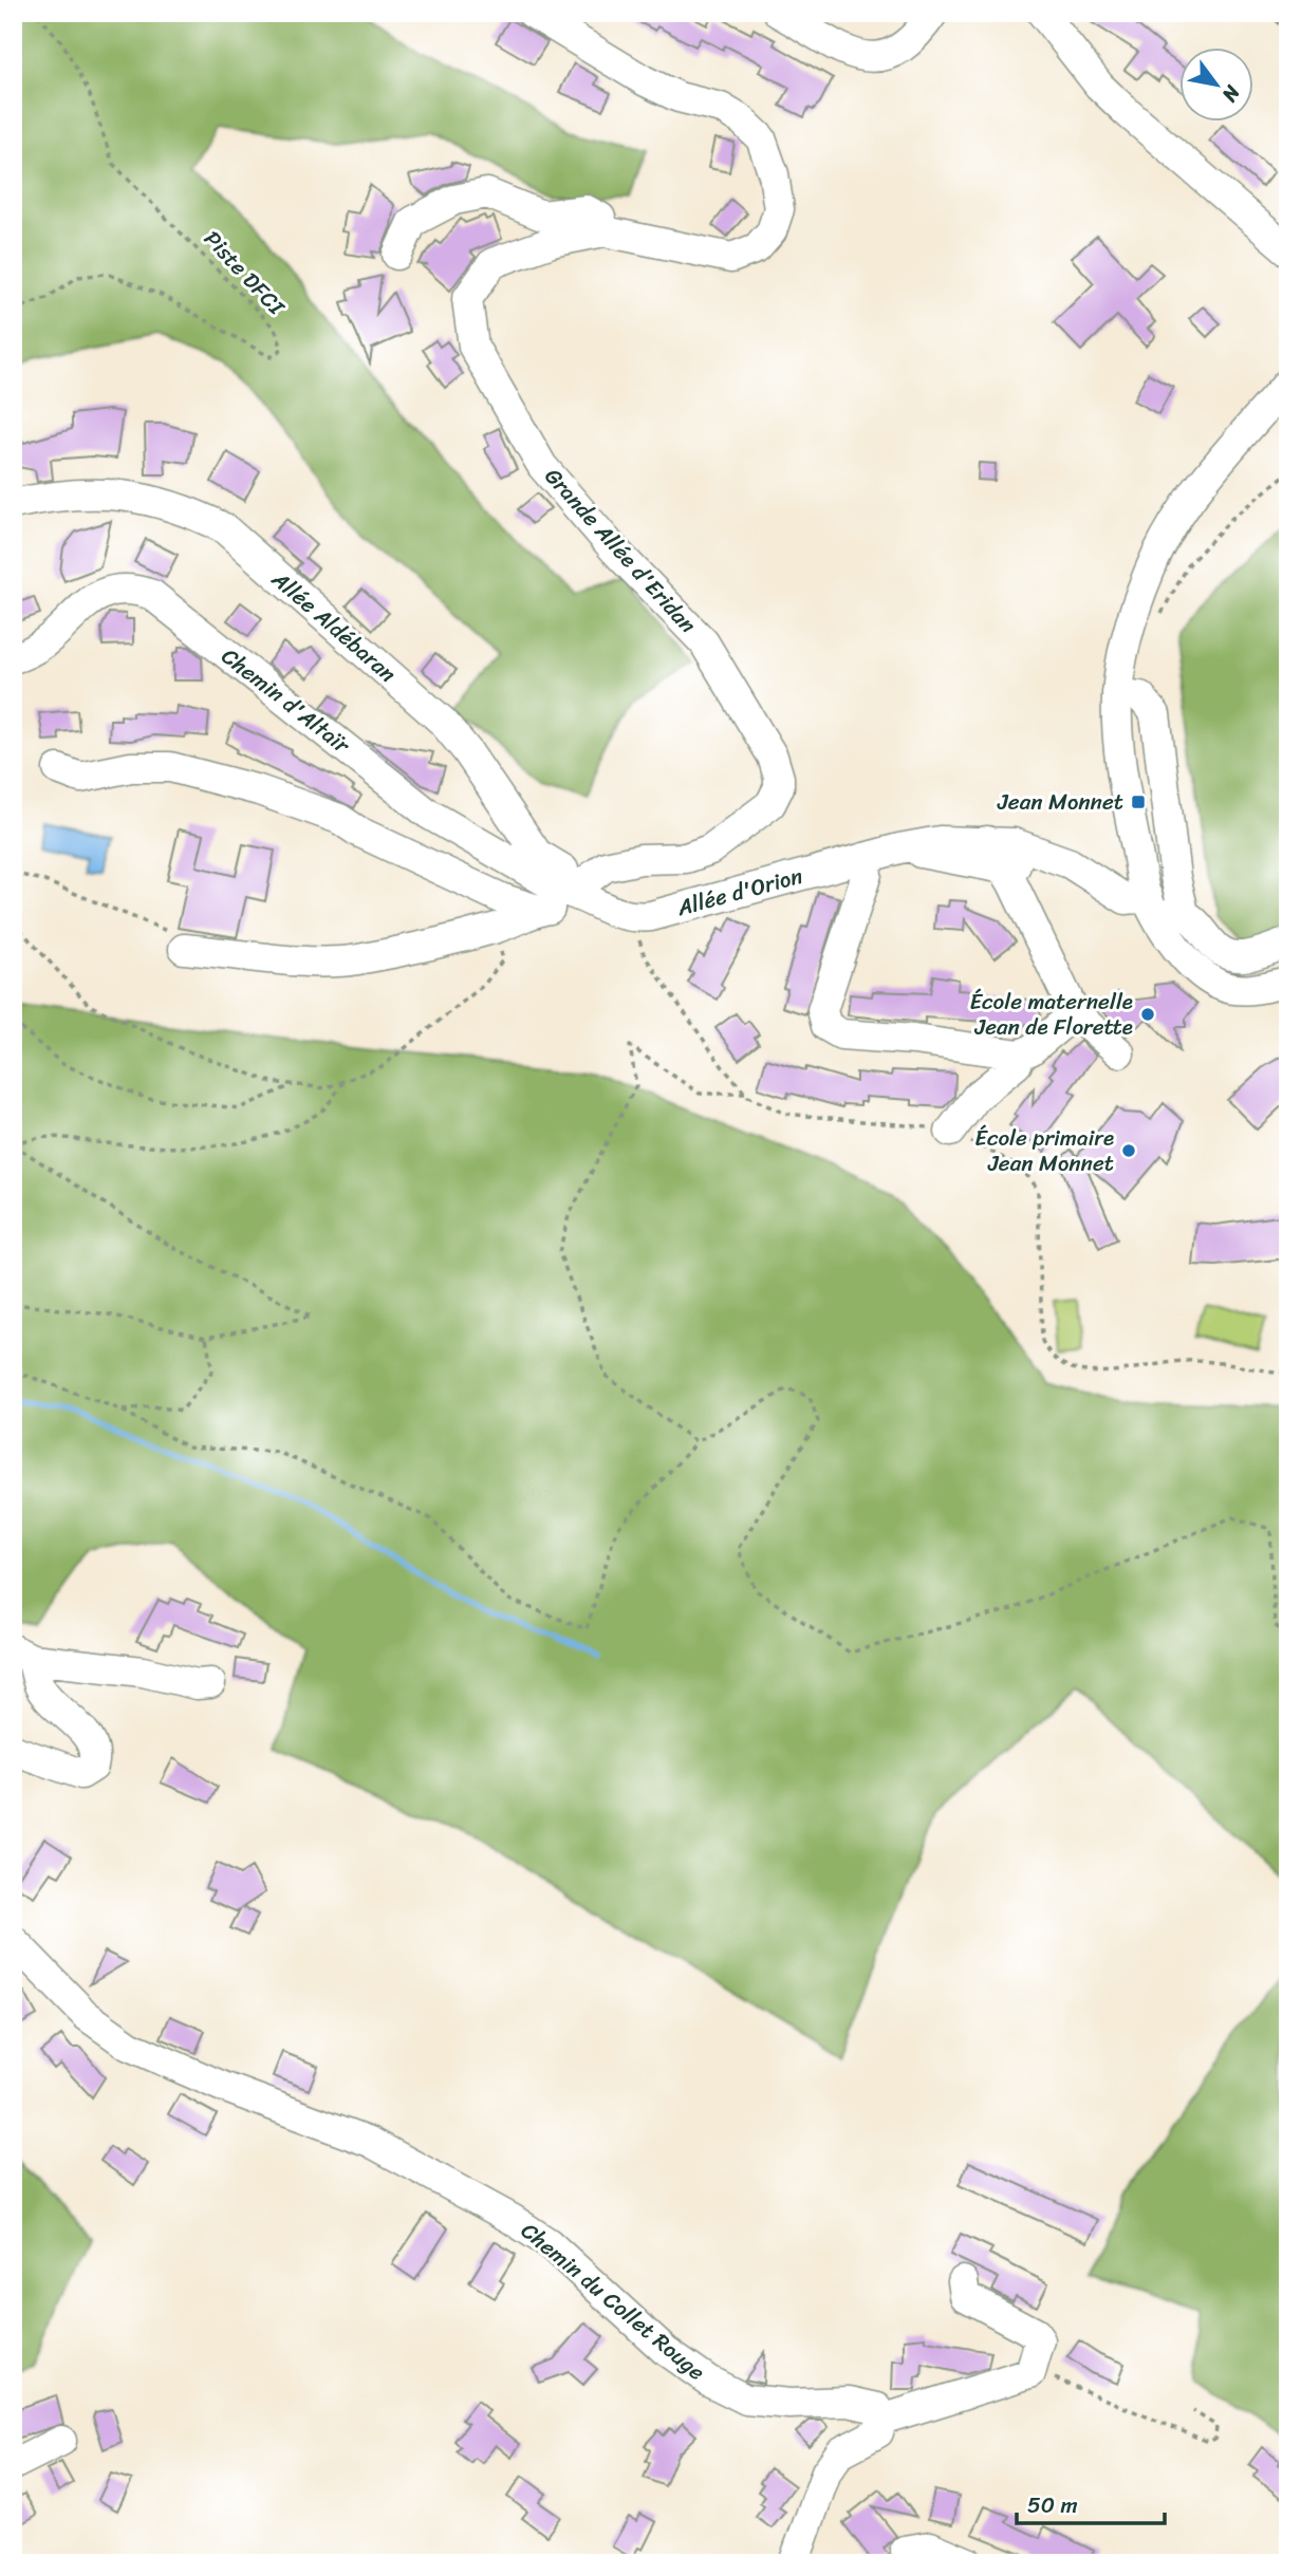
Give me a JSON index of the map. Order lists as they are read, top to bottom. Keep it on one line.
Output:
{"streets":{"street":["Grande Allée d'Eridan","Allée Aldébaran","Chemin d'Altaïr","Allée d'Orion","Chemin du Collet Rouge"],"path":["Piste DFCI"]},"crossings":[["Grande Allée d'Eridan","Allée Aldébaran"],["Allée Aldébaran","Chemin d'Altaïr"]],"places":{"transit":["Jean Monnet"],"other":["École maternelle Jean de Florette","École primaire Jean Monnet"]},"scale_bar":"50 m","north":"bottom right"}
